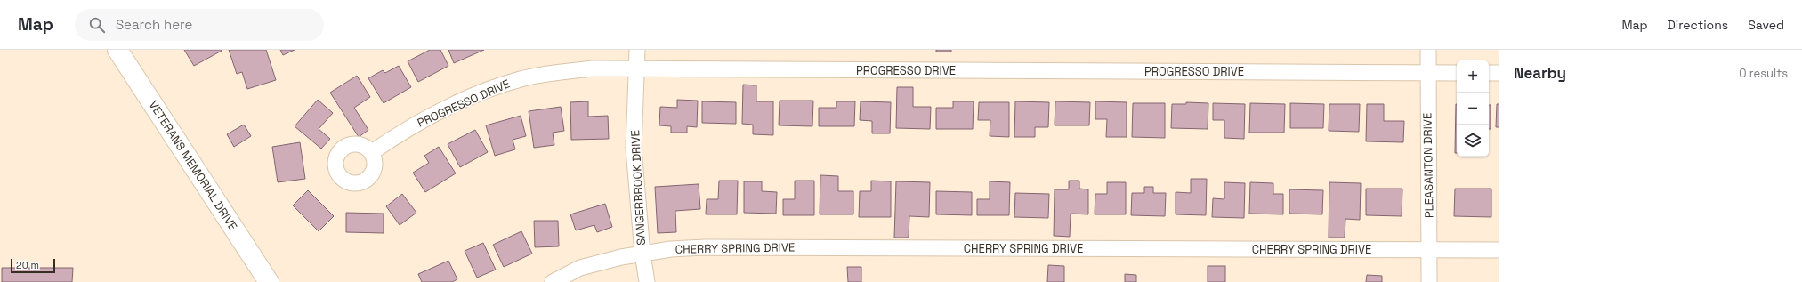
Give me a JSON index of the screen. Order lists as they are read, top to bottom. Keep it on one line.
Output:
{"streets":{"main road":["VETERANS MEMORIAL DRIVE"],"street":["PROGRESSO DRIVE","PLEASANTON DRIVE","SANGERBROOK DRIVE","CHERRY SPRING DRIVE"]},"crossings":[["PROGRESSO DRIVE","PLEASANTON DRIVE"],["PROGRESSO DRIVE","SANGERBROOK DRIVE"],["PLEASANTON DRIVE","CHERRY SPRING DRIVE"],["SANGERBROOK DRIVE","CHERRY SPRING DRIVE"]],"scale_bar":"20 m","page":{"header":"Map","search":"Search here","nav":["Map","Directions","Saved"],"heading":["Nearby","0 results"],"map_buttons":["+","−"],"scale":"20 m"}}
